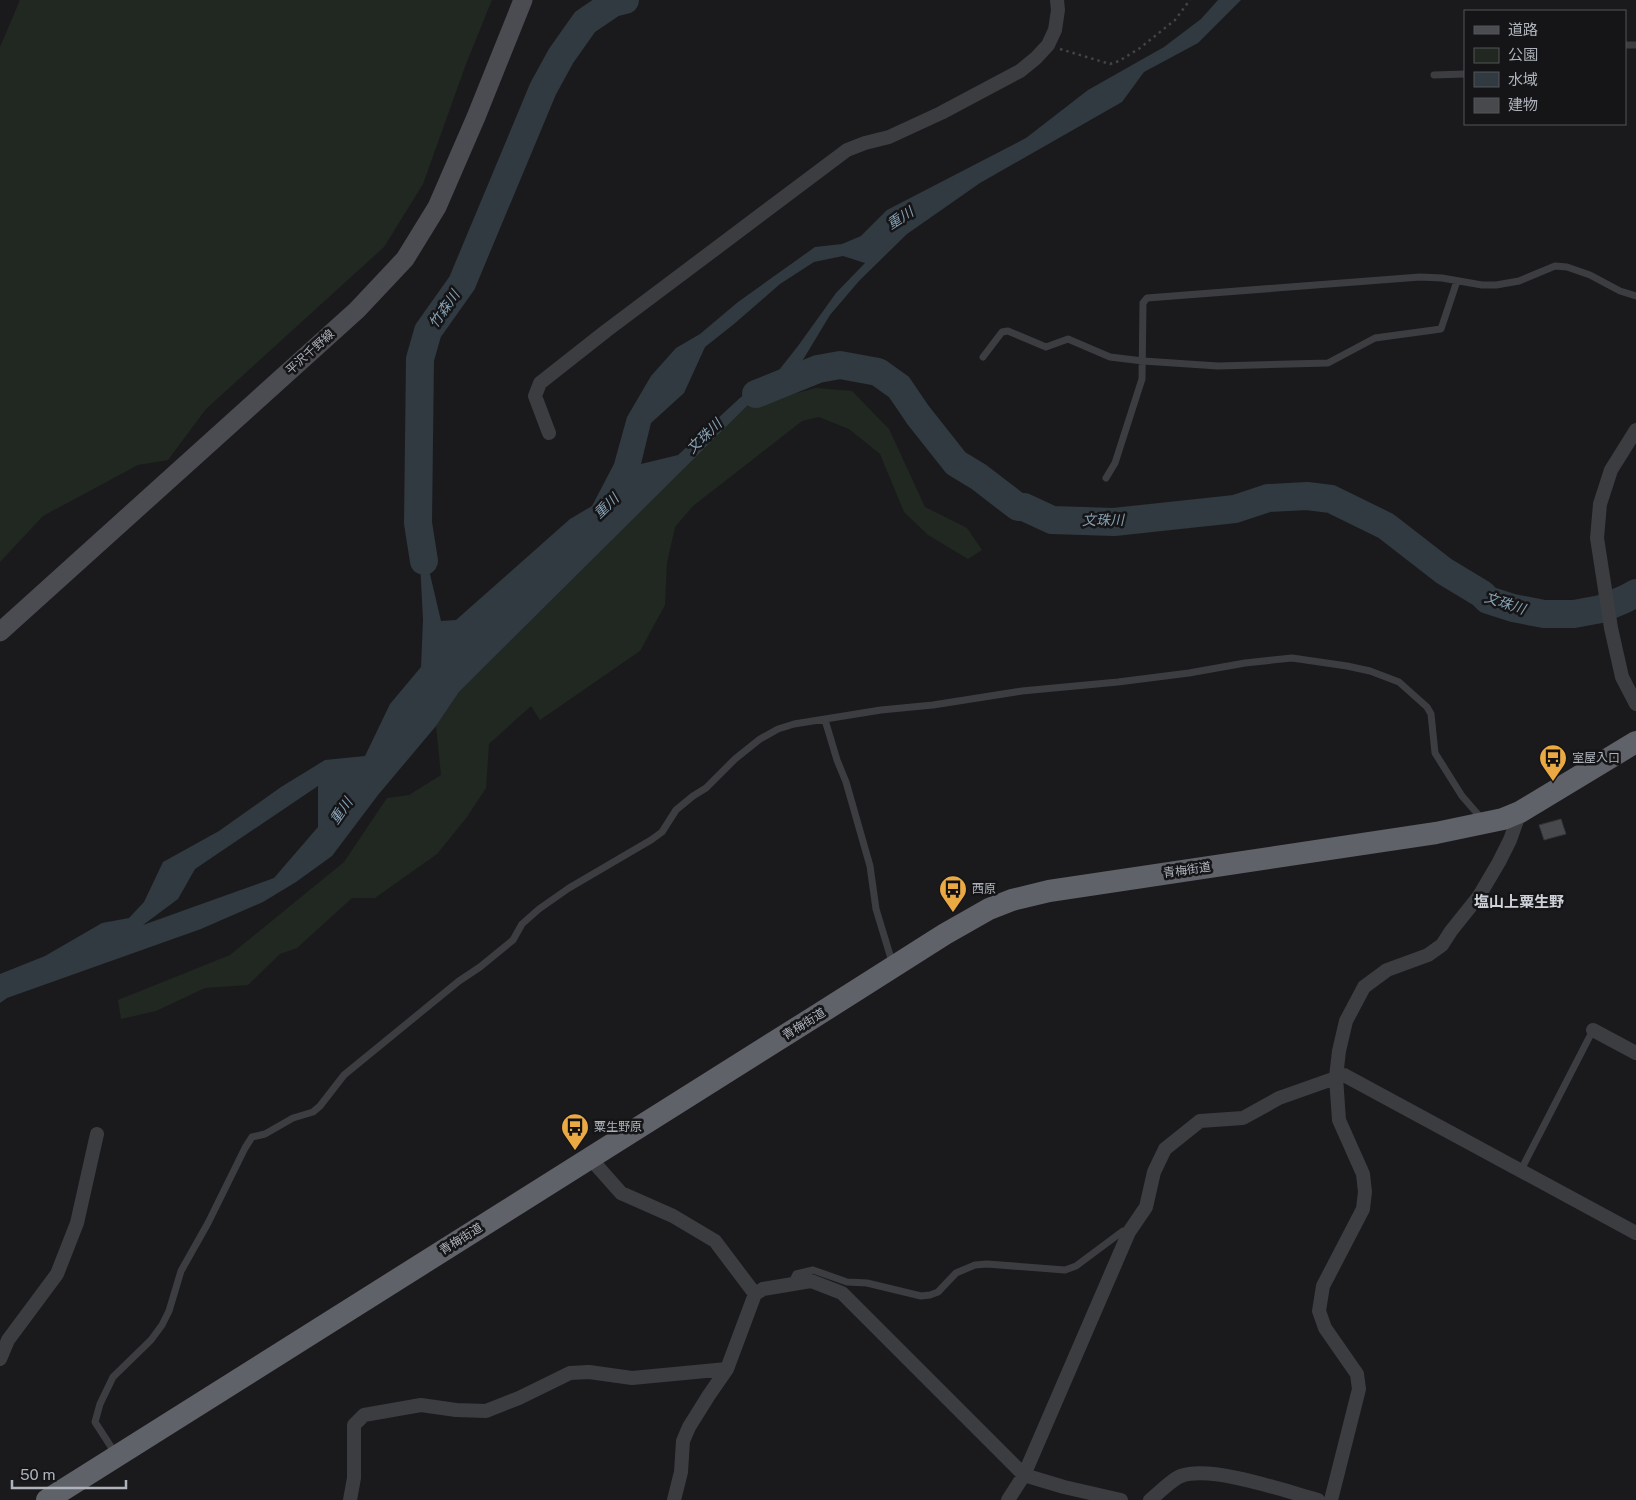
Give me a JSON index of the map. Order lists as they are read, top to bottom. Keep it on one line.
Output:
{"streets":{"highway":["青梅街道"],"main road":["平沢千野線"]},"districts":["塩山上粟生野"],"water":["重川","竹森川","文珠川"],"places":{"bus stop":["室屋入口","西原","粟生野原"]},"legend":["道路","公園","水域","建物"],"scale_bar":"50 m"}
